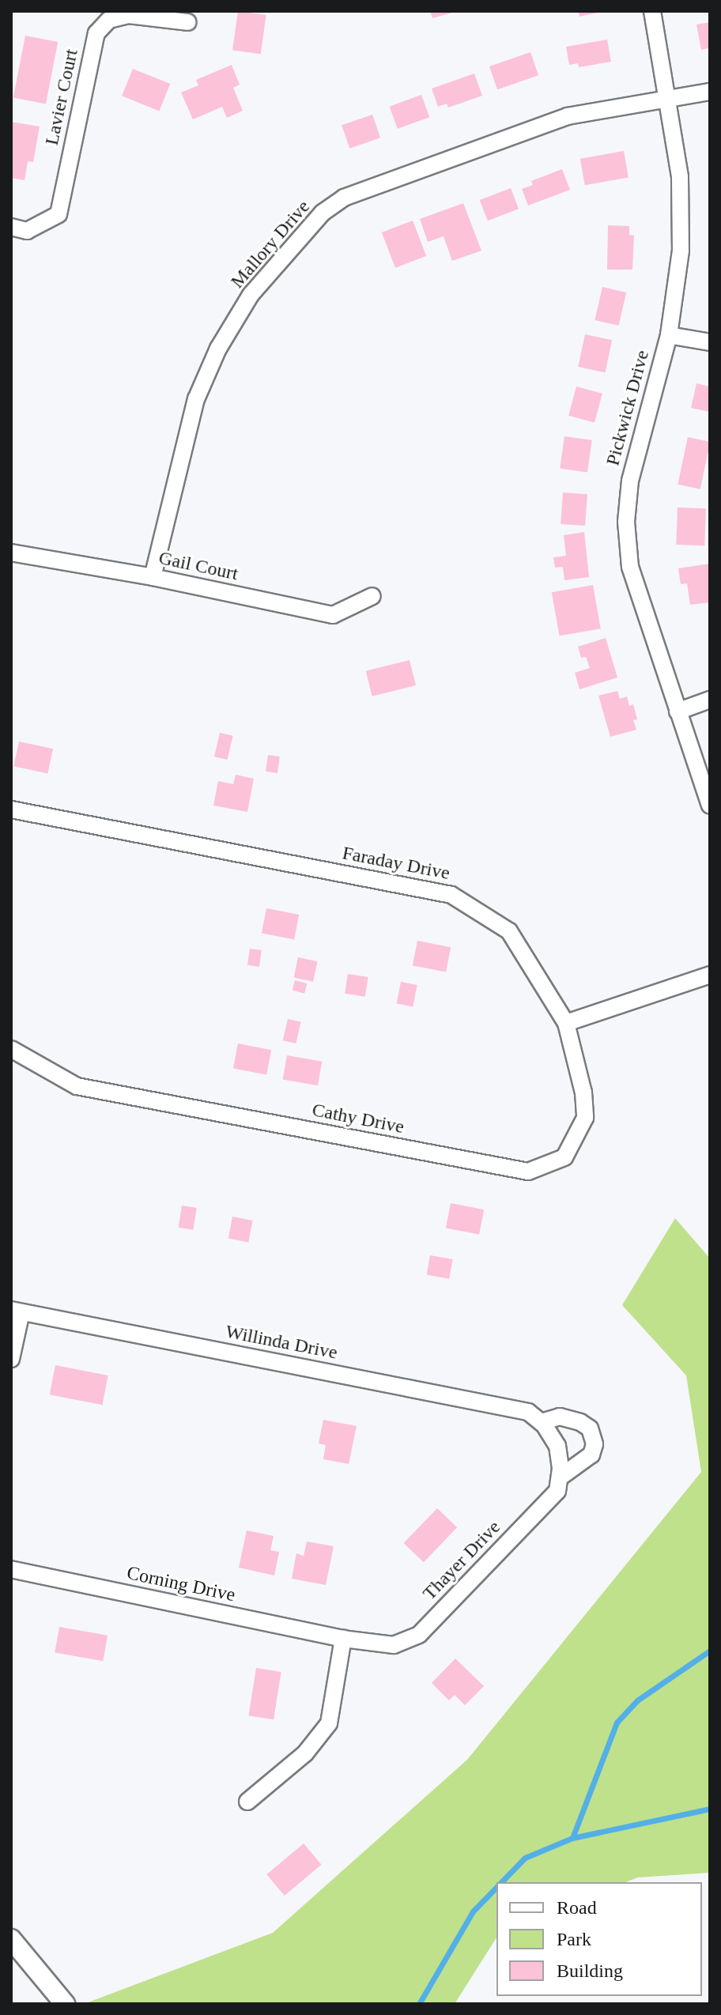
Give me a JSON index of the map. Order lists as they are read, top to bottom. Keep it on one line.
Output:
{"streets":{"street":["Lavier Court","Mallory Drive","Pickwick Drive","Gail Court","Faraday Drive","Cathy Drive","Willinda Drive","Thayer Drive","Corning Drive"]},"crossings":[["Mallory Drive","Pickwick Drive"],["Mallory Drive","Gail Court"],["Faraday Drive","Cathy Drive"],["Willinda Drive","Thayer Drive"],["Thayer Drive","Corning Drive"]],"legend":["Road","Park","Building"]}
